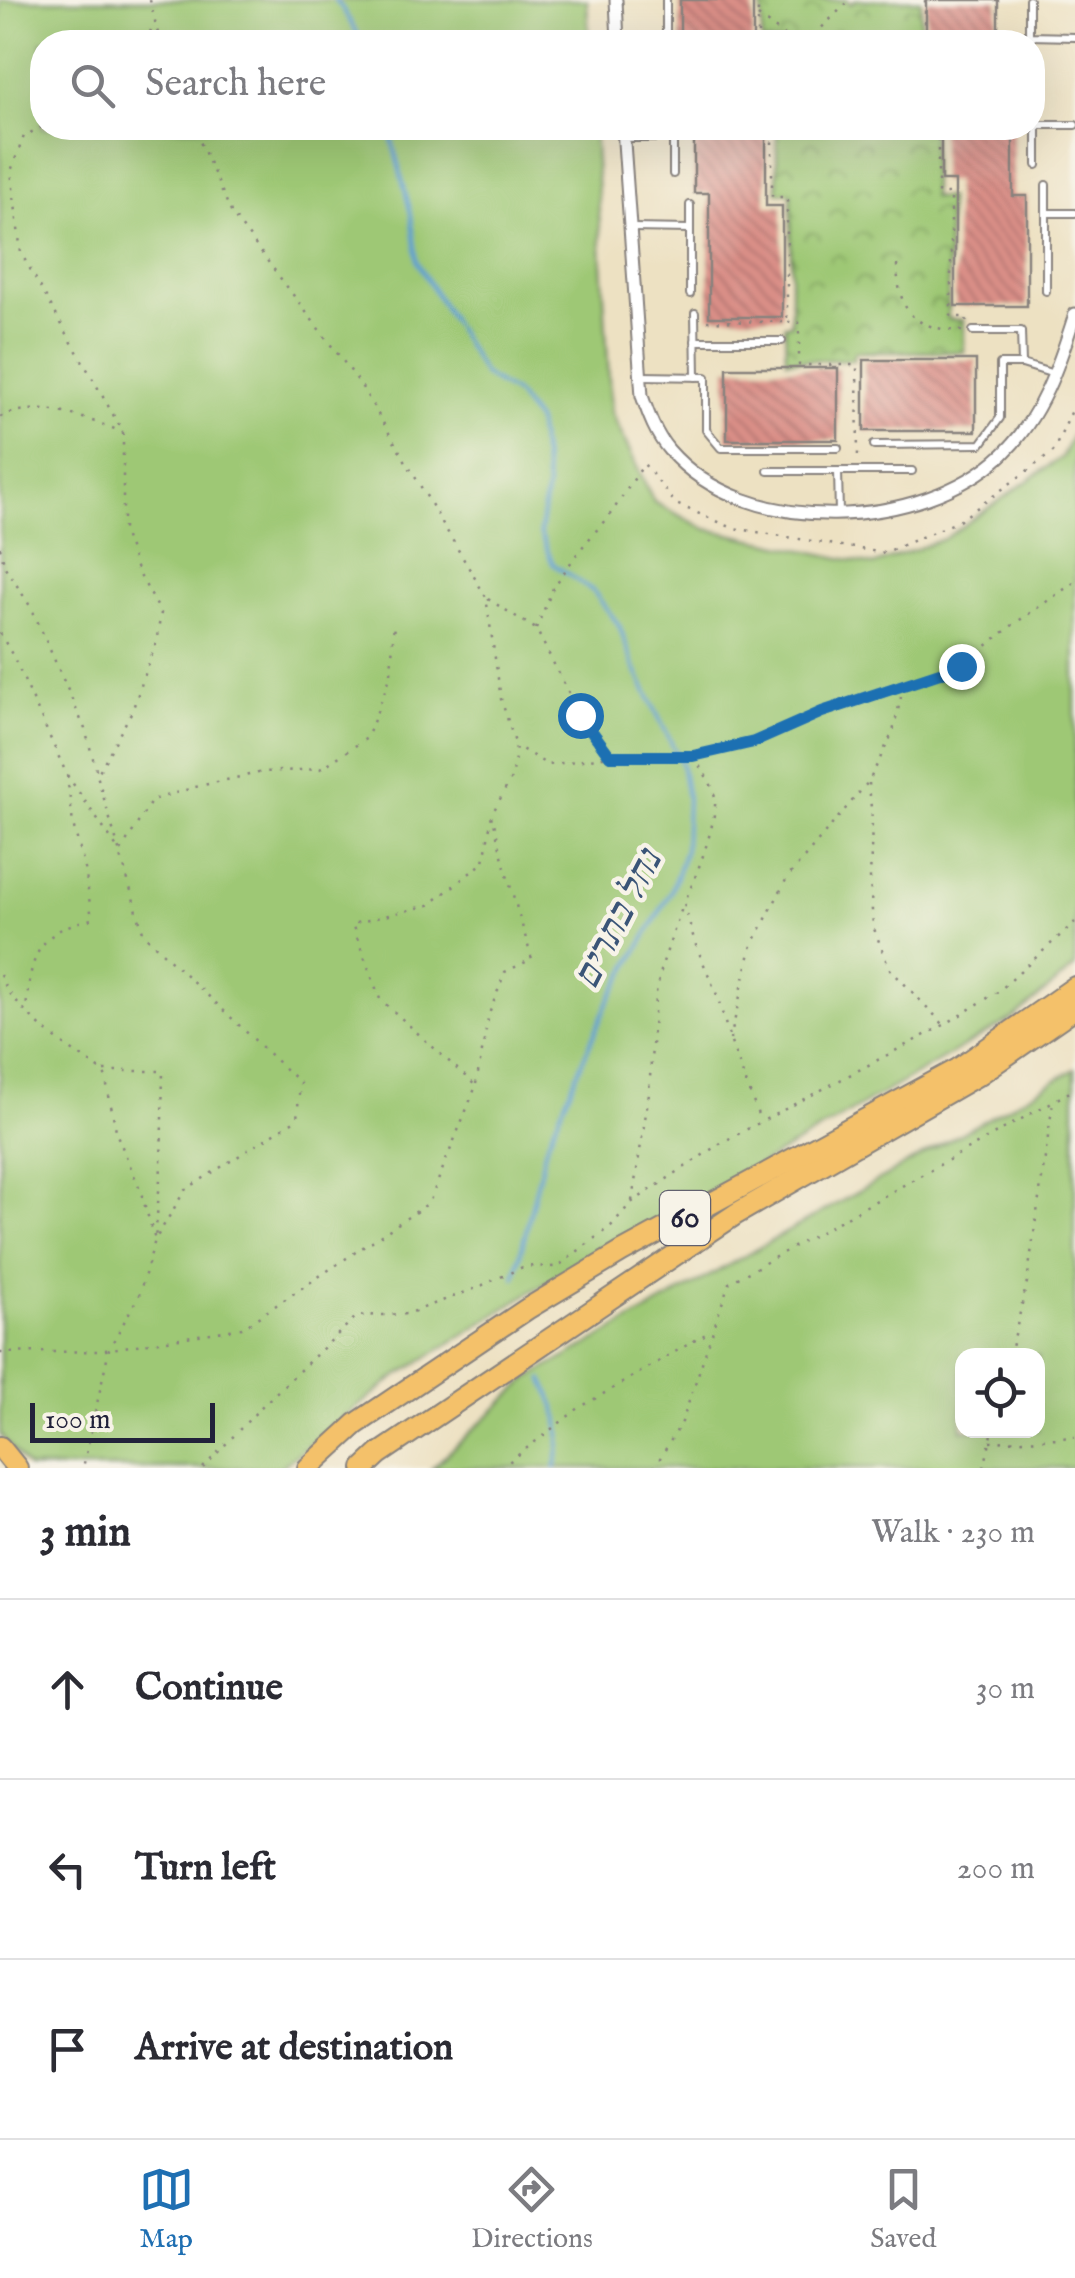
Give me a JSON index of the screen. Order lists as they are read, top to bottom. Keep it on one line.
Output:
{"streets":{"highway":["60"]},"water":["נחל בתרים"],"scale_bar":"100 m","page":{"search":"Search here","scale":"100 m","heading":["3 min","Walk · 230 m"],"list":[["Continue","30 m"],["Turn left","200 m"],"Arrive at destination"],"nav":["Map","Directions","Saved"]}}
